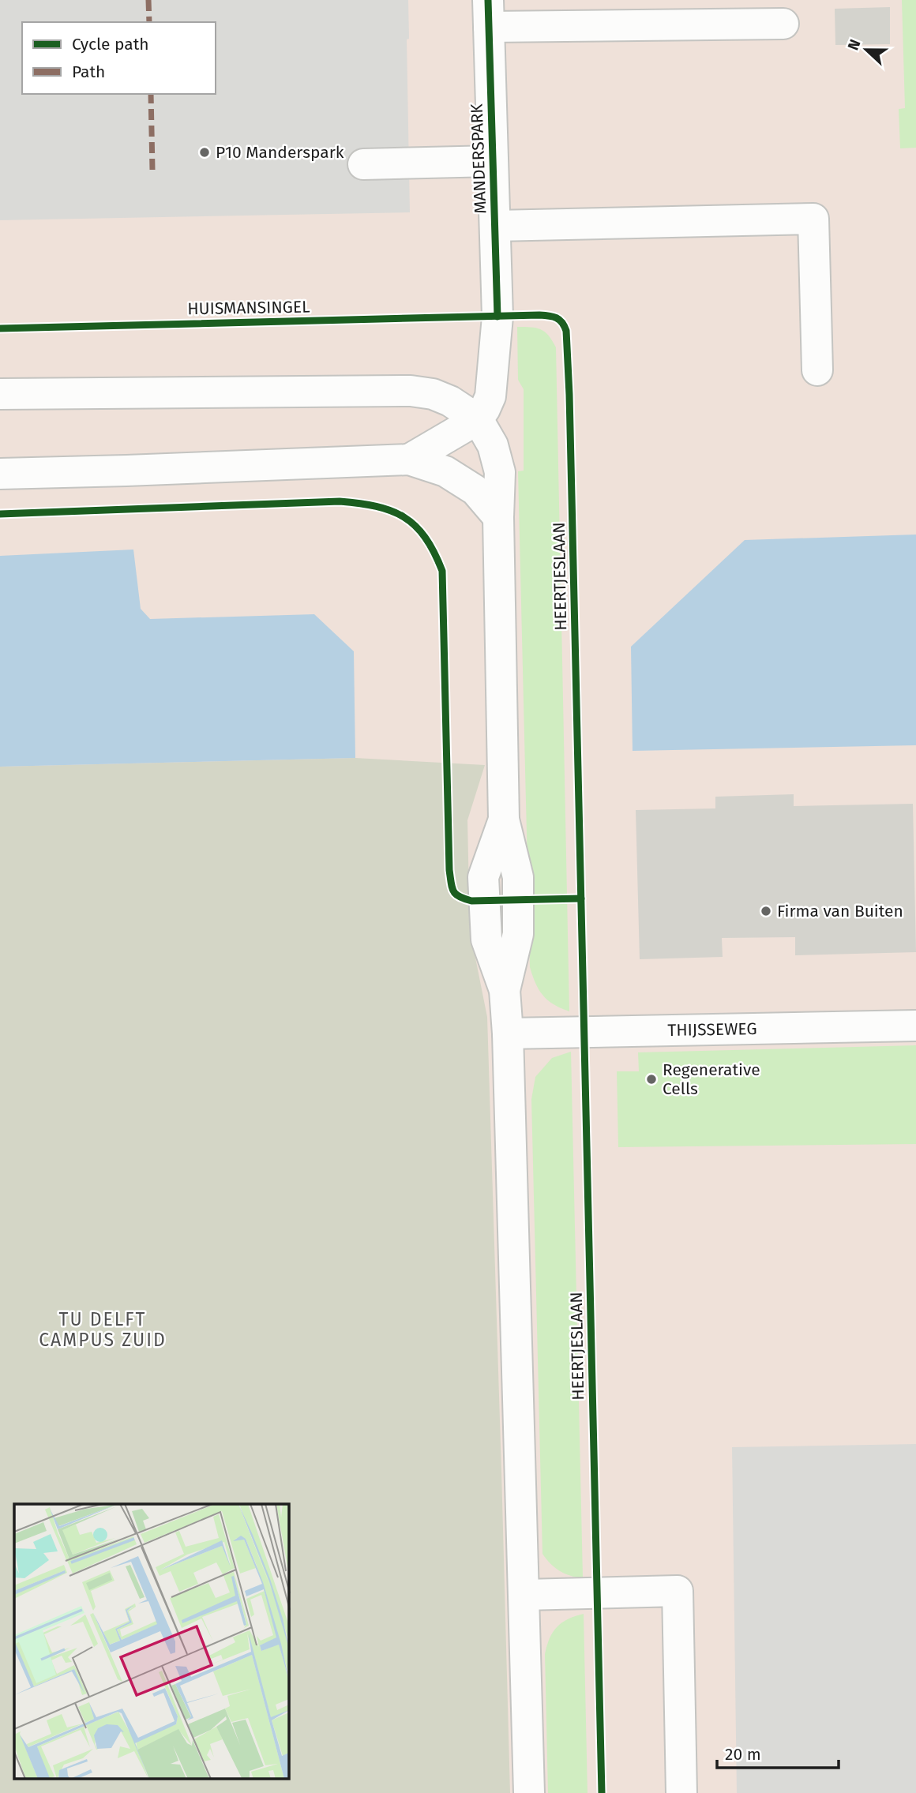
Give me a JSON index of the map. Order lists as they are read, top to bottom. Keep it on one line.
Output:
{"streets":{"street":["MANDERSPARK","THIJSSEWEG"],"cycle path":["HUISMANSINGEL"]},"districts":["TU DELFT CAMPUS ZUID"],"places":["P10 Manderspark","Firma van Buiten","Regenerative Cells"],"legend":["Cycle path","Path"],"scale_bar":"20 m","north":"left"}
